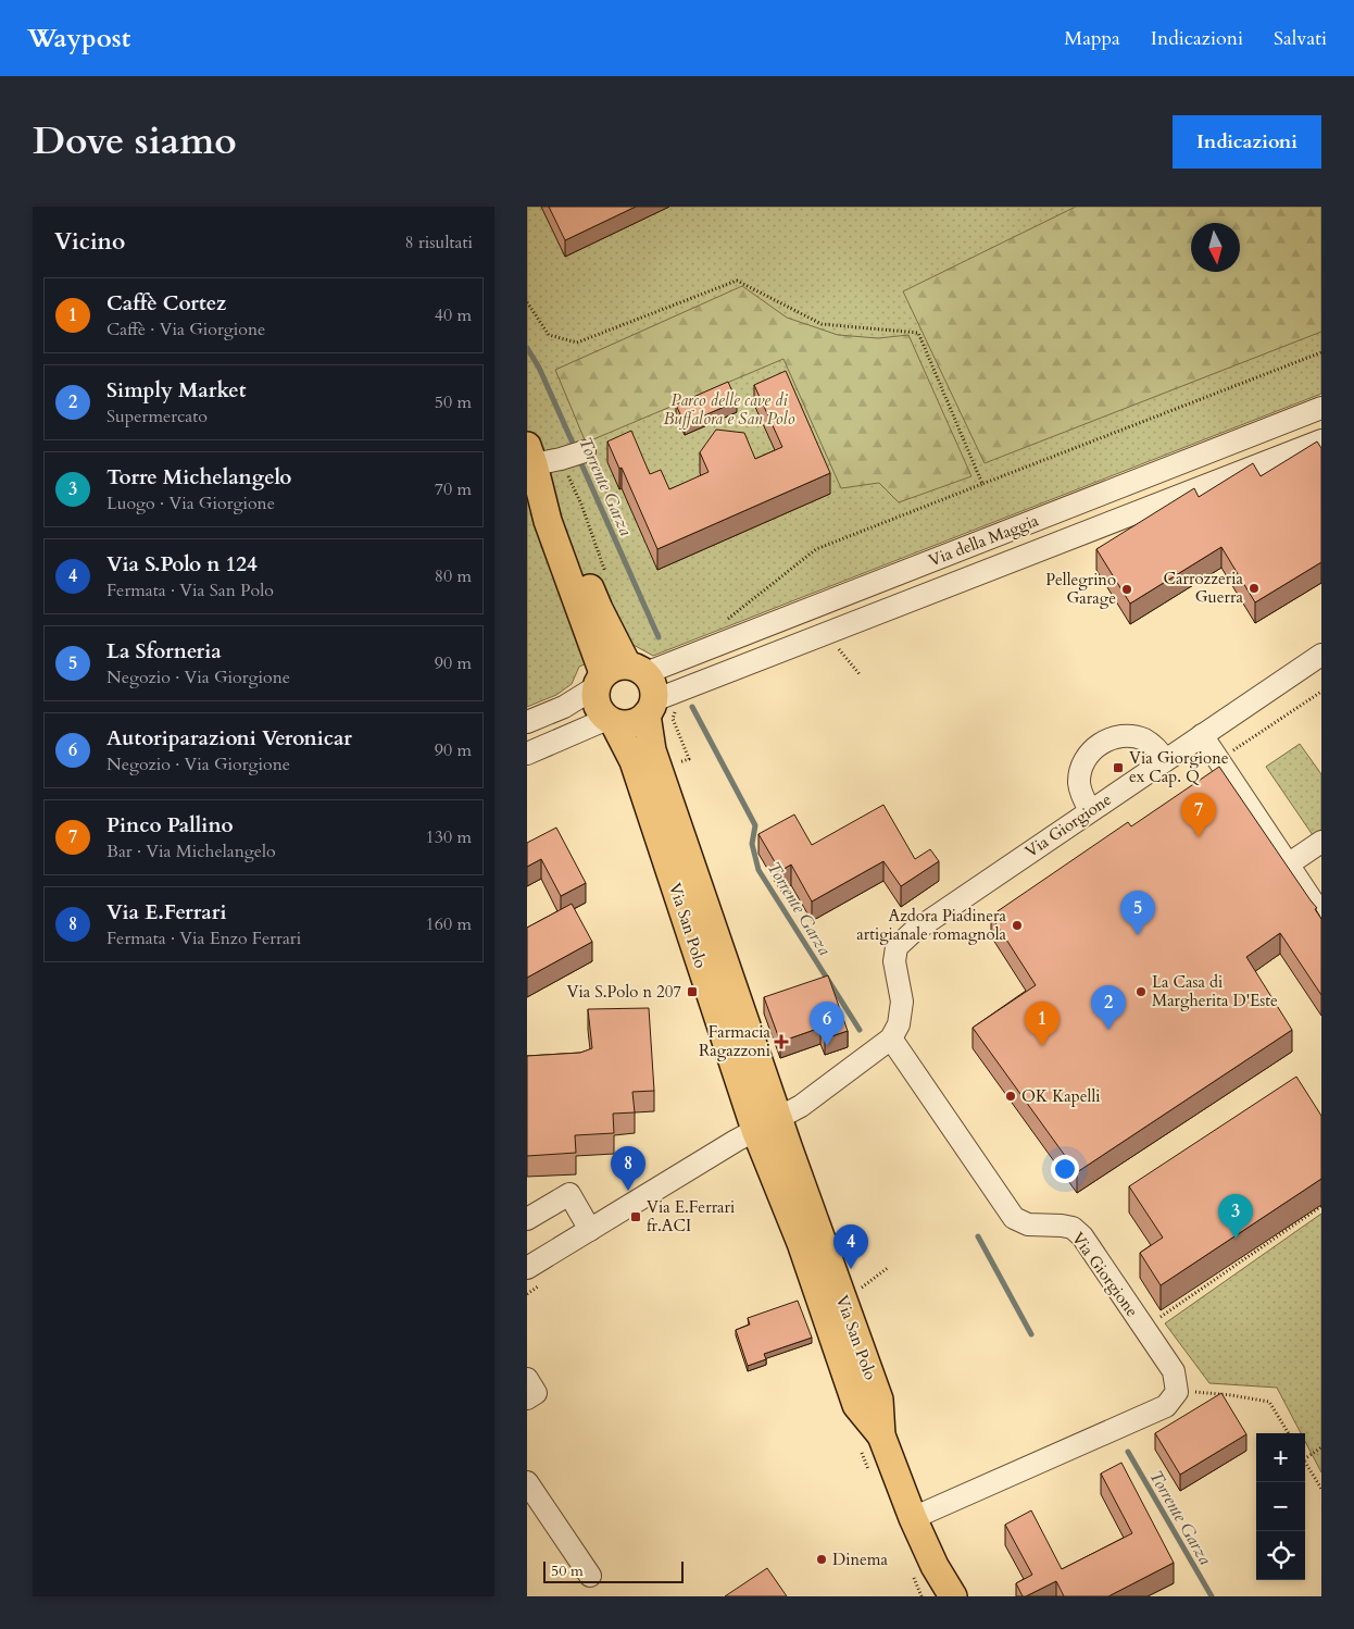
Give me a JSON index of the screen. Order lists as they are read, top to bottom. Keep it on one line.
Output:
{"streets":{"main road":["Via San Polo"],"street":["Via della Maggia","Via Giorgione"]},"crossings":[["Via della Maggia","Via San Polo"]],"water":["Torrente Garza"],"parks":["Parco delle cave di Buffalora e San Polo"],"places":{"other":["Carrozzeria Guerra","Pellegrino Garage","Azdora Piadinera artigianale romagnola","La Casa di Margherita D'Este","OK Kapelli","Dinema"],"transit":["Via Giorgione ex Cap. Q","Via S.Polo n 207","Via E.Ferrari fr.ACI"],"health":["Farmacia Ragazzoni"]},"scale_bar":"50 m","north":"bottom","page":{"header":"Waypost","nav":["Mappa","Indicazioni","Salvati"],"title":"Dove siamo","buttons":"Indicazioni","heading":["Vicino","8 risultati"],"list":[{"mark":"1","name":"Caffè Cortez","note":"Caffè · Via Giorgione","value":"40 m"},{"mark":"2","name":"Simply Market","note":"Supermercato","value":"50 m"},{"mark":"3","name":"Torre Michelangelo","note":"Luogo · Via Giorgione","value":"70 m"},{"mark":"4","name":"Via S.Polo n 124","note":"Fermata · Via San Polo","value":"80 m"},{"mark":"5","name":"La Sforneria","note":"Negozio · Via Giorgione","value":"90 m"},{"mark":"6","name":"Autoriparazioni Veronicar","note":"Negozio · Via Giorgione","value":"90 m"},{"mark":"7","name":"Pinco Pallino","note":"Bar · Via Michelangelo","value":"130 m"},{"mark":"8","name":"Via E.Ferrari","note":"Fermata · Via Enzo Ferrari","value":"160 m"}],"pins":["7","5","2","1","6","8","3","4"],"map_buttons":["+","−"],"scale":"50 m"}}
